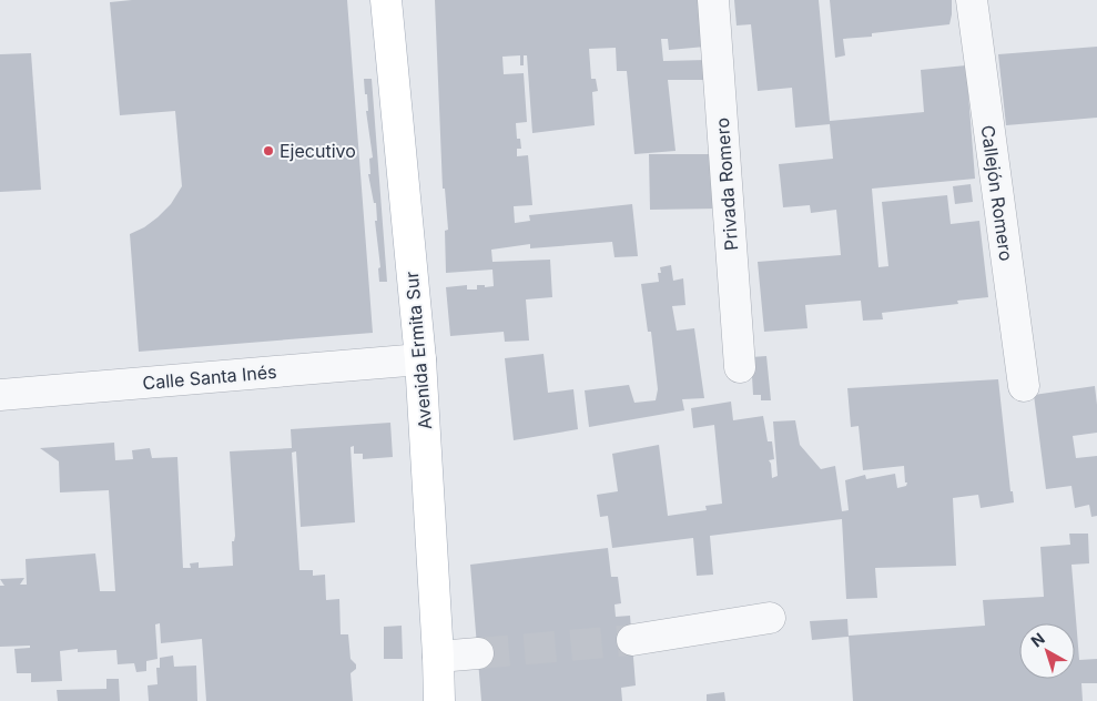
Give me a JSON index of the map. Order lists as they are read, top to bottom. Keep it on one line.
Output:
{"streets":{"main road":["Avenida Ermita Sur"],"street":["Privada Romero","Callejón Romero","Calle Santa Inés"]},"crossings":[["Avenida Ermita Sur","Calle Santa Inés"]],"places":["Ejecutivo"],"north":"top left"}
